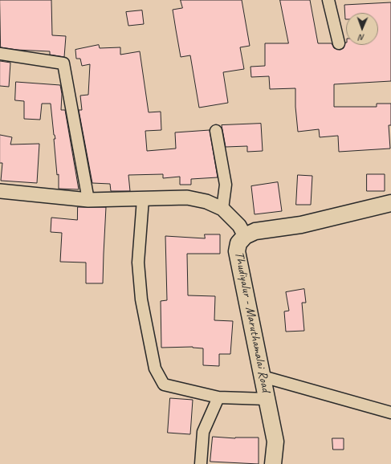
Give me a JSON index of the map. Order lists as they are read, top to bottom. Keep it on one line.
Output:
{"streets":{"main road":["Thudiyalur - Maruthamalai Road"]},"north":"bottom"}
